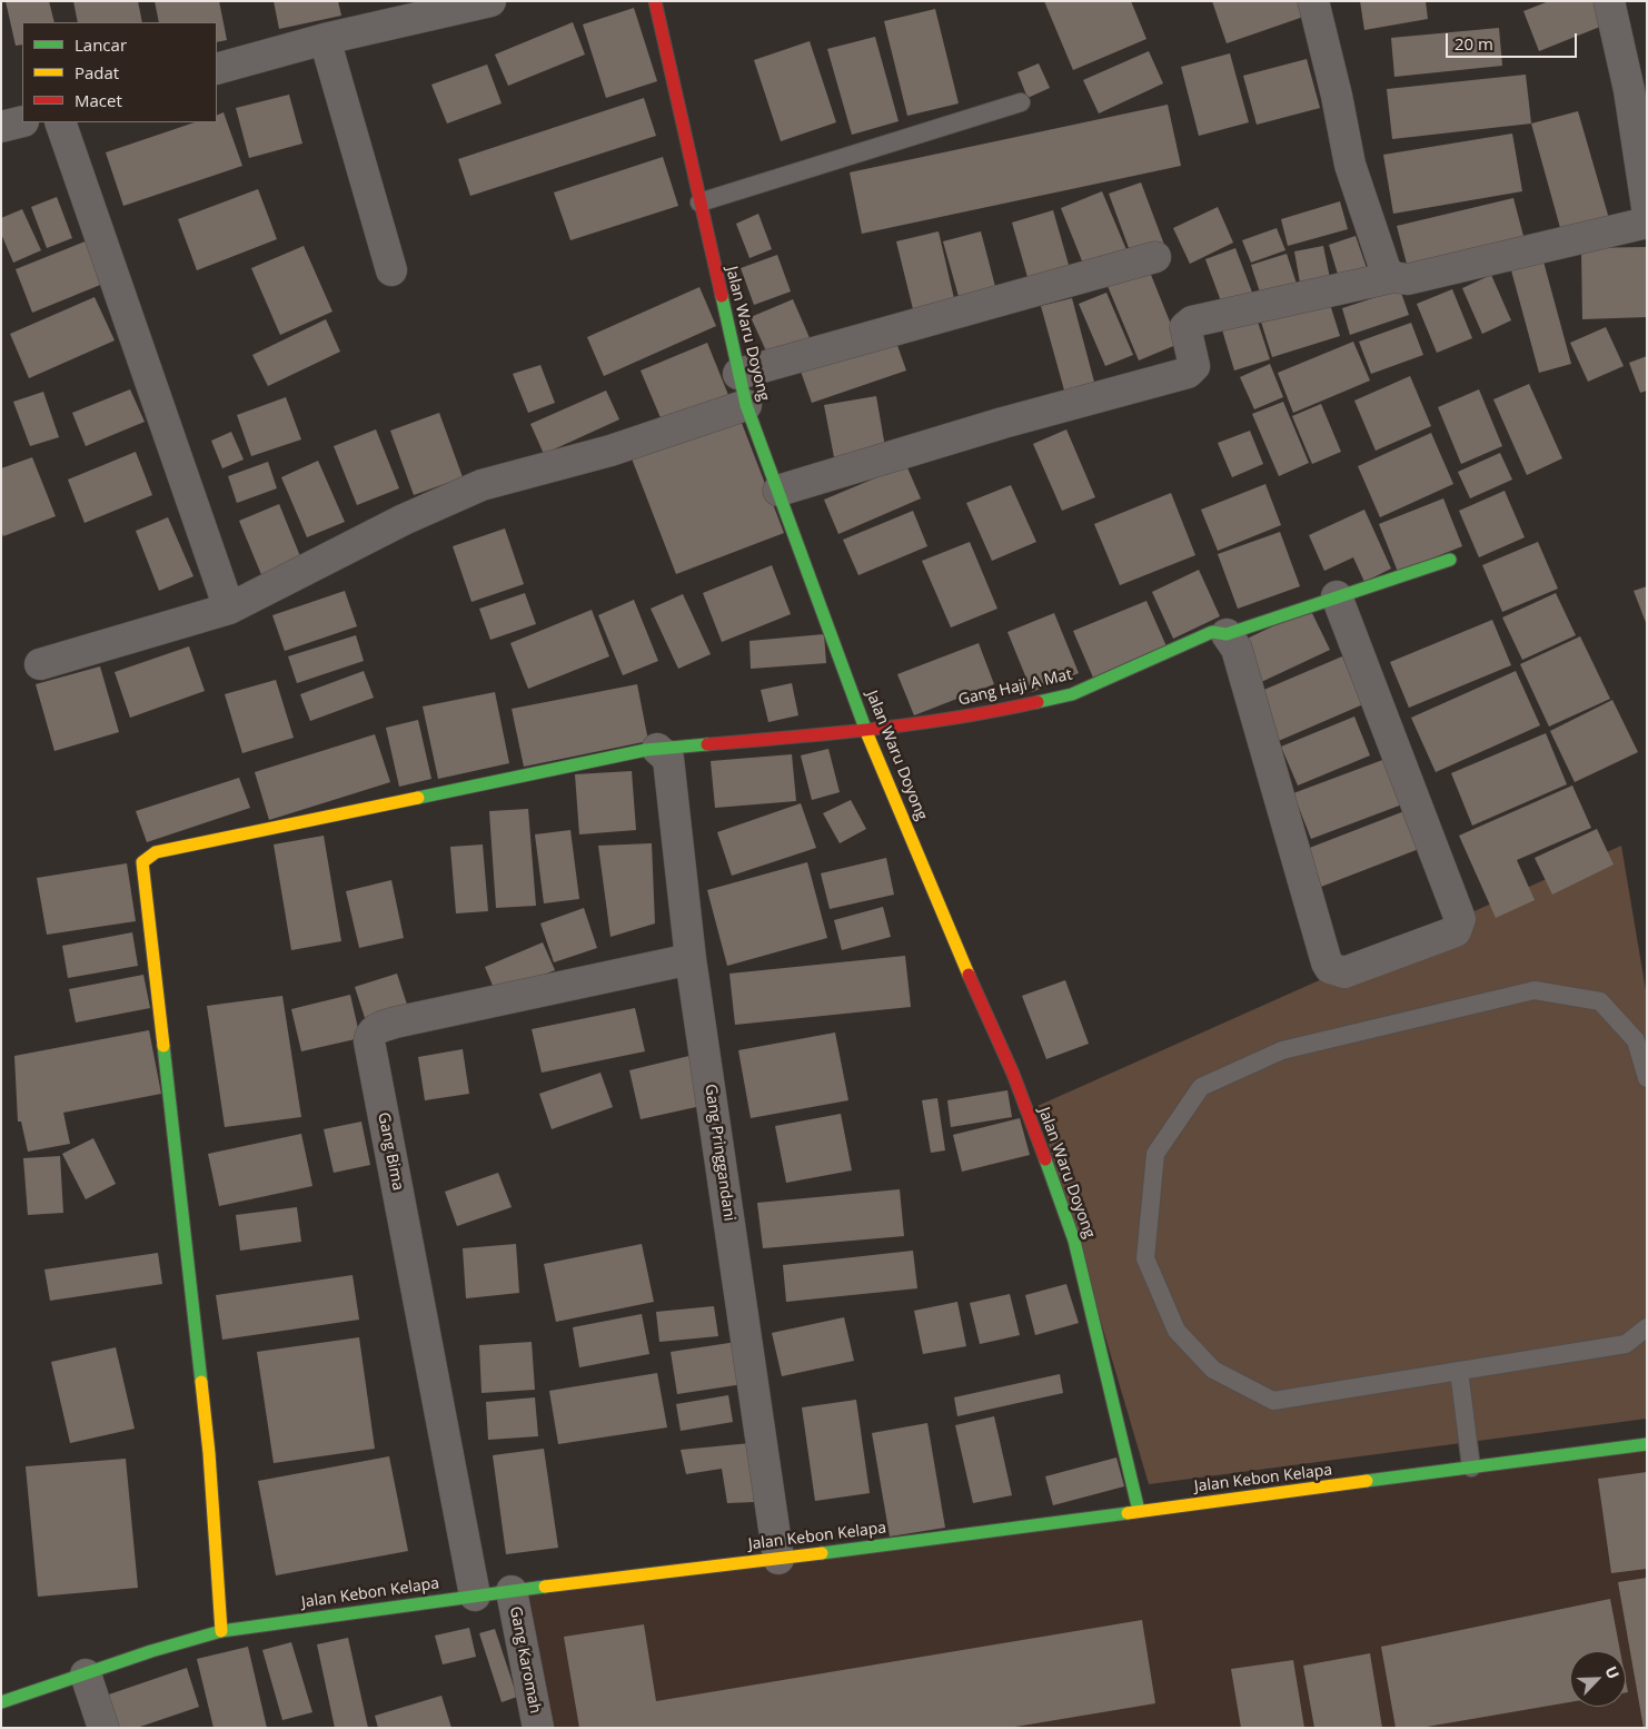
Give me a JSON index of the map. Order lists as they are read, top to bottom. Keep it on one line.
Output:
{"streets":{"street":["Jalan Waru Doyong","Gang Haji A Mat","Gang Bima","Gang Pringgandani","Jalan Kebon Kelapa","Gang Karomah"]},"crossings":[["Jalan Waru Doyong","Gang Haji A Mat"],["Jalan Waru Doyong","Jalan Kebon Kelapa"],["Gang Haji A Mat","Gang Pringgandani"],["Gang Haji A Mat","Jalan Kebon Kelapa"],["Gang Bima","Gang Pringgandani"],["Gang Bima","Jalan Kebon Kelapa"],["Gang Pringgandani","Jalan Kebon Kelapa"],["Jalan Kebon Kelapa","Gang Karomah"]],"legend":["Lancar","Padat","Macet"],"scale_bar":"20 m","north":"top right"}
